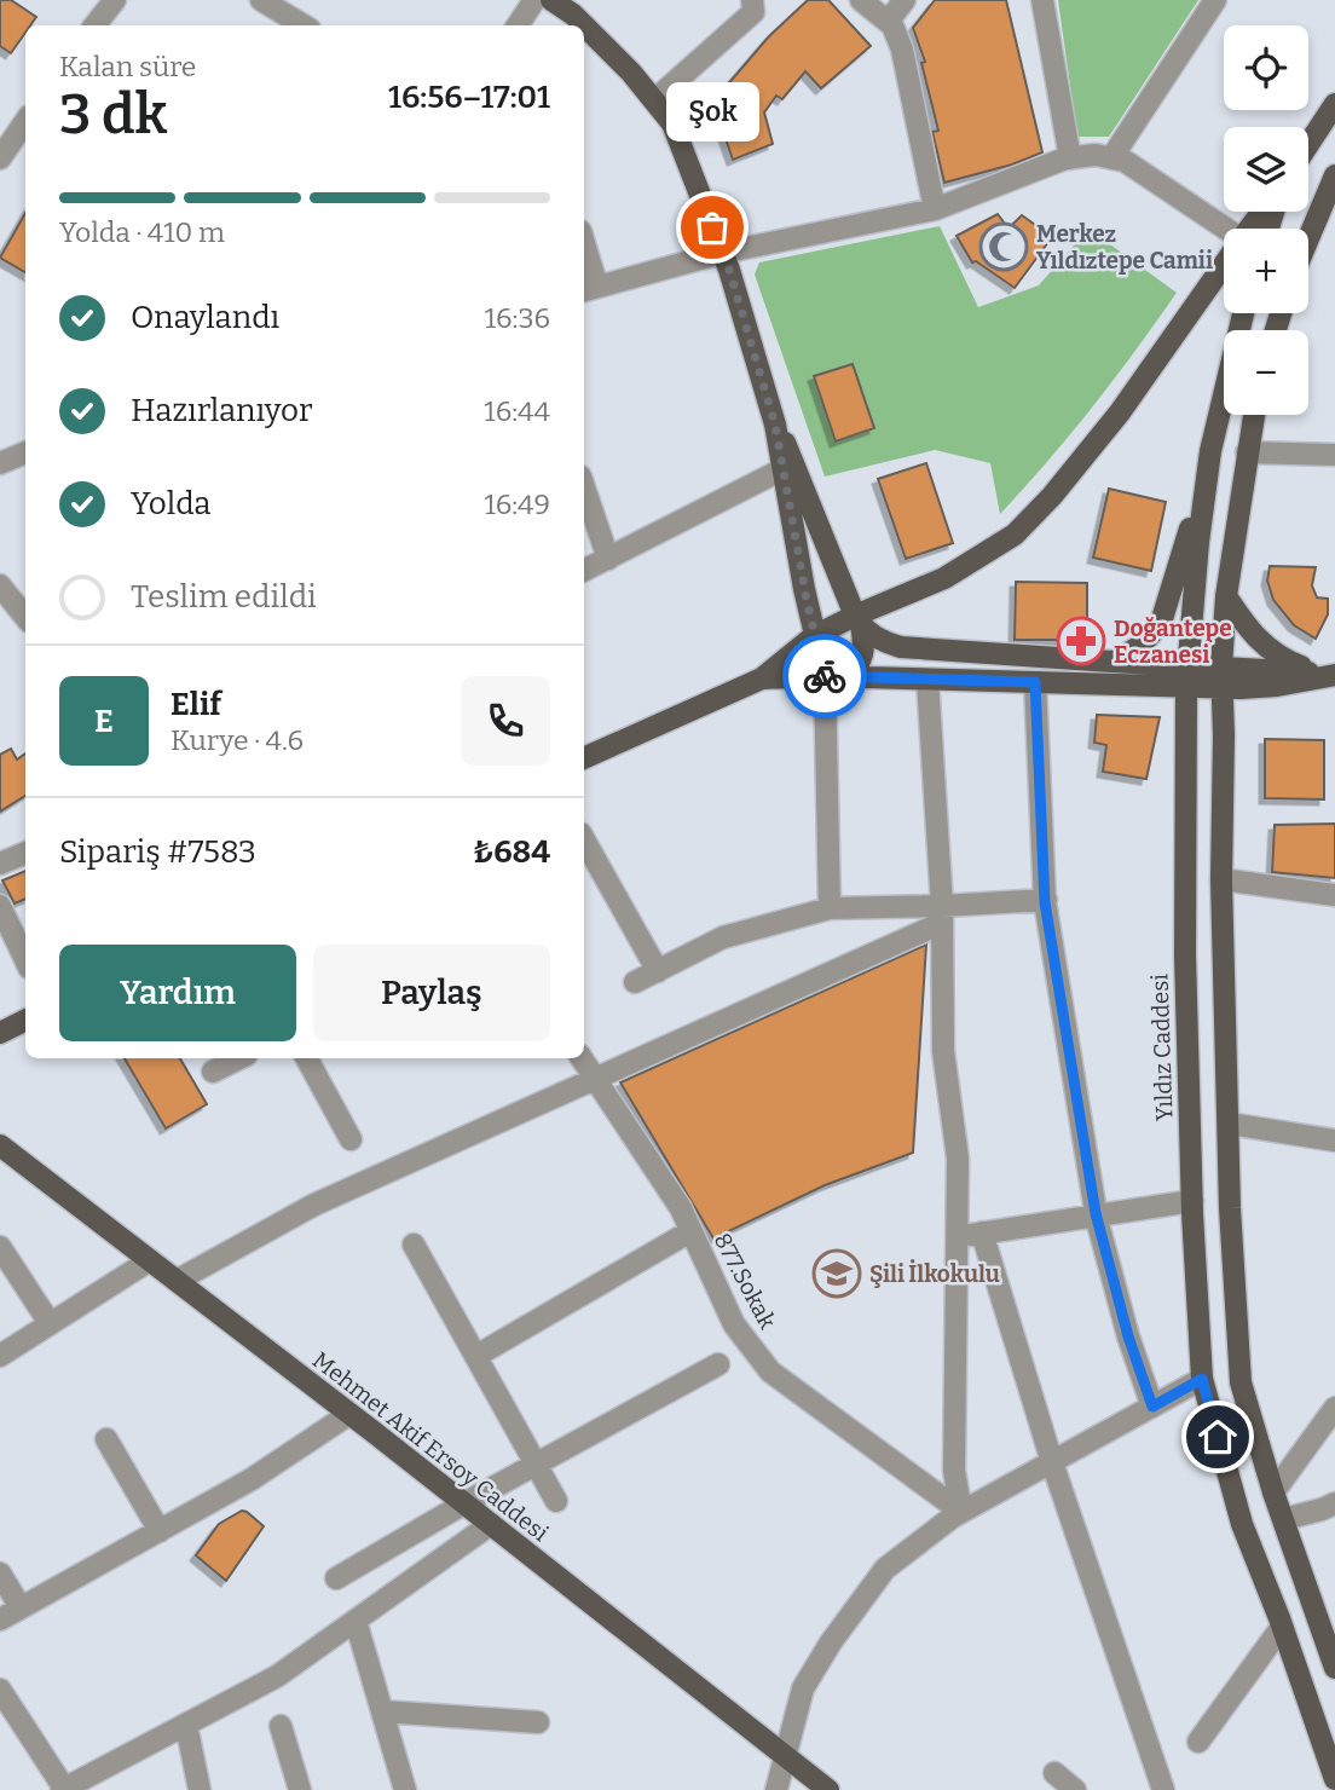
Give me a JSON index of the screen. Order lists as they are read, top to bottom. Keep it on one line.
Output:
{"streets":{"main road":["Yıldız Caddesi","Mehmet Akif Ersoy Caddesi"],"street":["877.Sokak"]},"places":{"other":["Şok"],"mosque":["Merkez Yıldıztepe Camii"],"pharmacy":["Doğantepe Eczanesi"],"school or university":["Şili İlkokulu"]},"page":{"map_buttons":["+","−"],"heading":["3 dk","Kalan süre","16:56–17:01"],"panel":["Elif","Kurye · 4.6","Sipariş #7583","₺684"],"bubble":"Şok","bar":"Yolda · 410 m","list":[["Onaylandı","16:36"],["Hazırlanıyor","16:44"],["Yolda","16:49"],"Teslim edildi"],"round":"E","buttons":["Yardım","Paylaş"]}}
